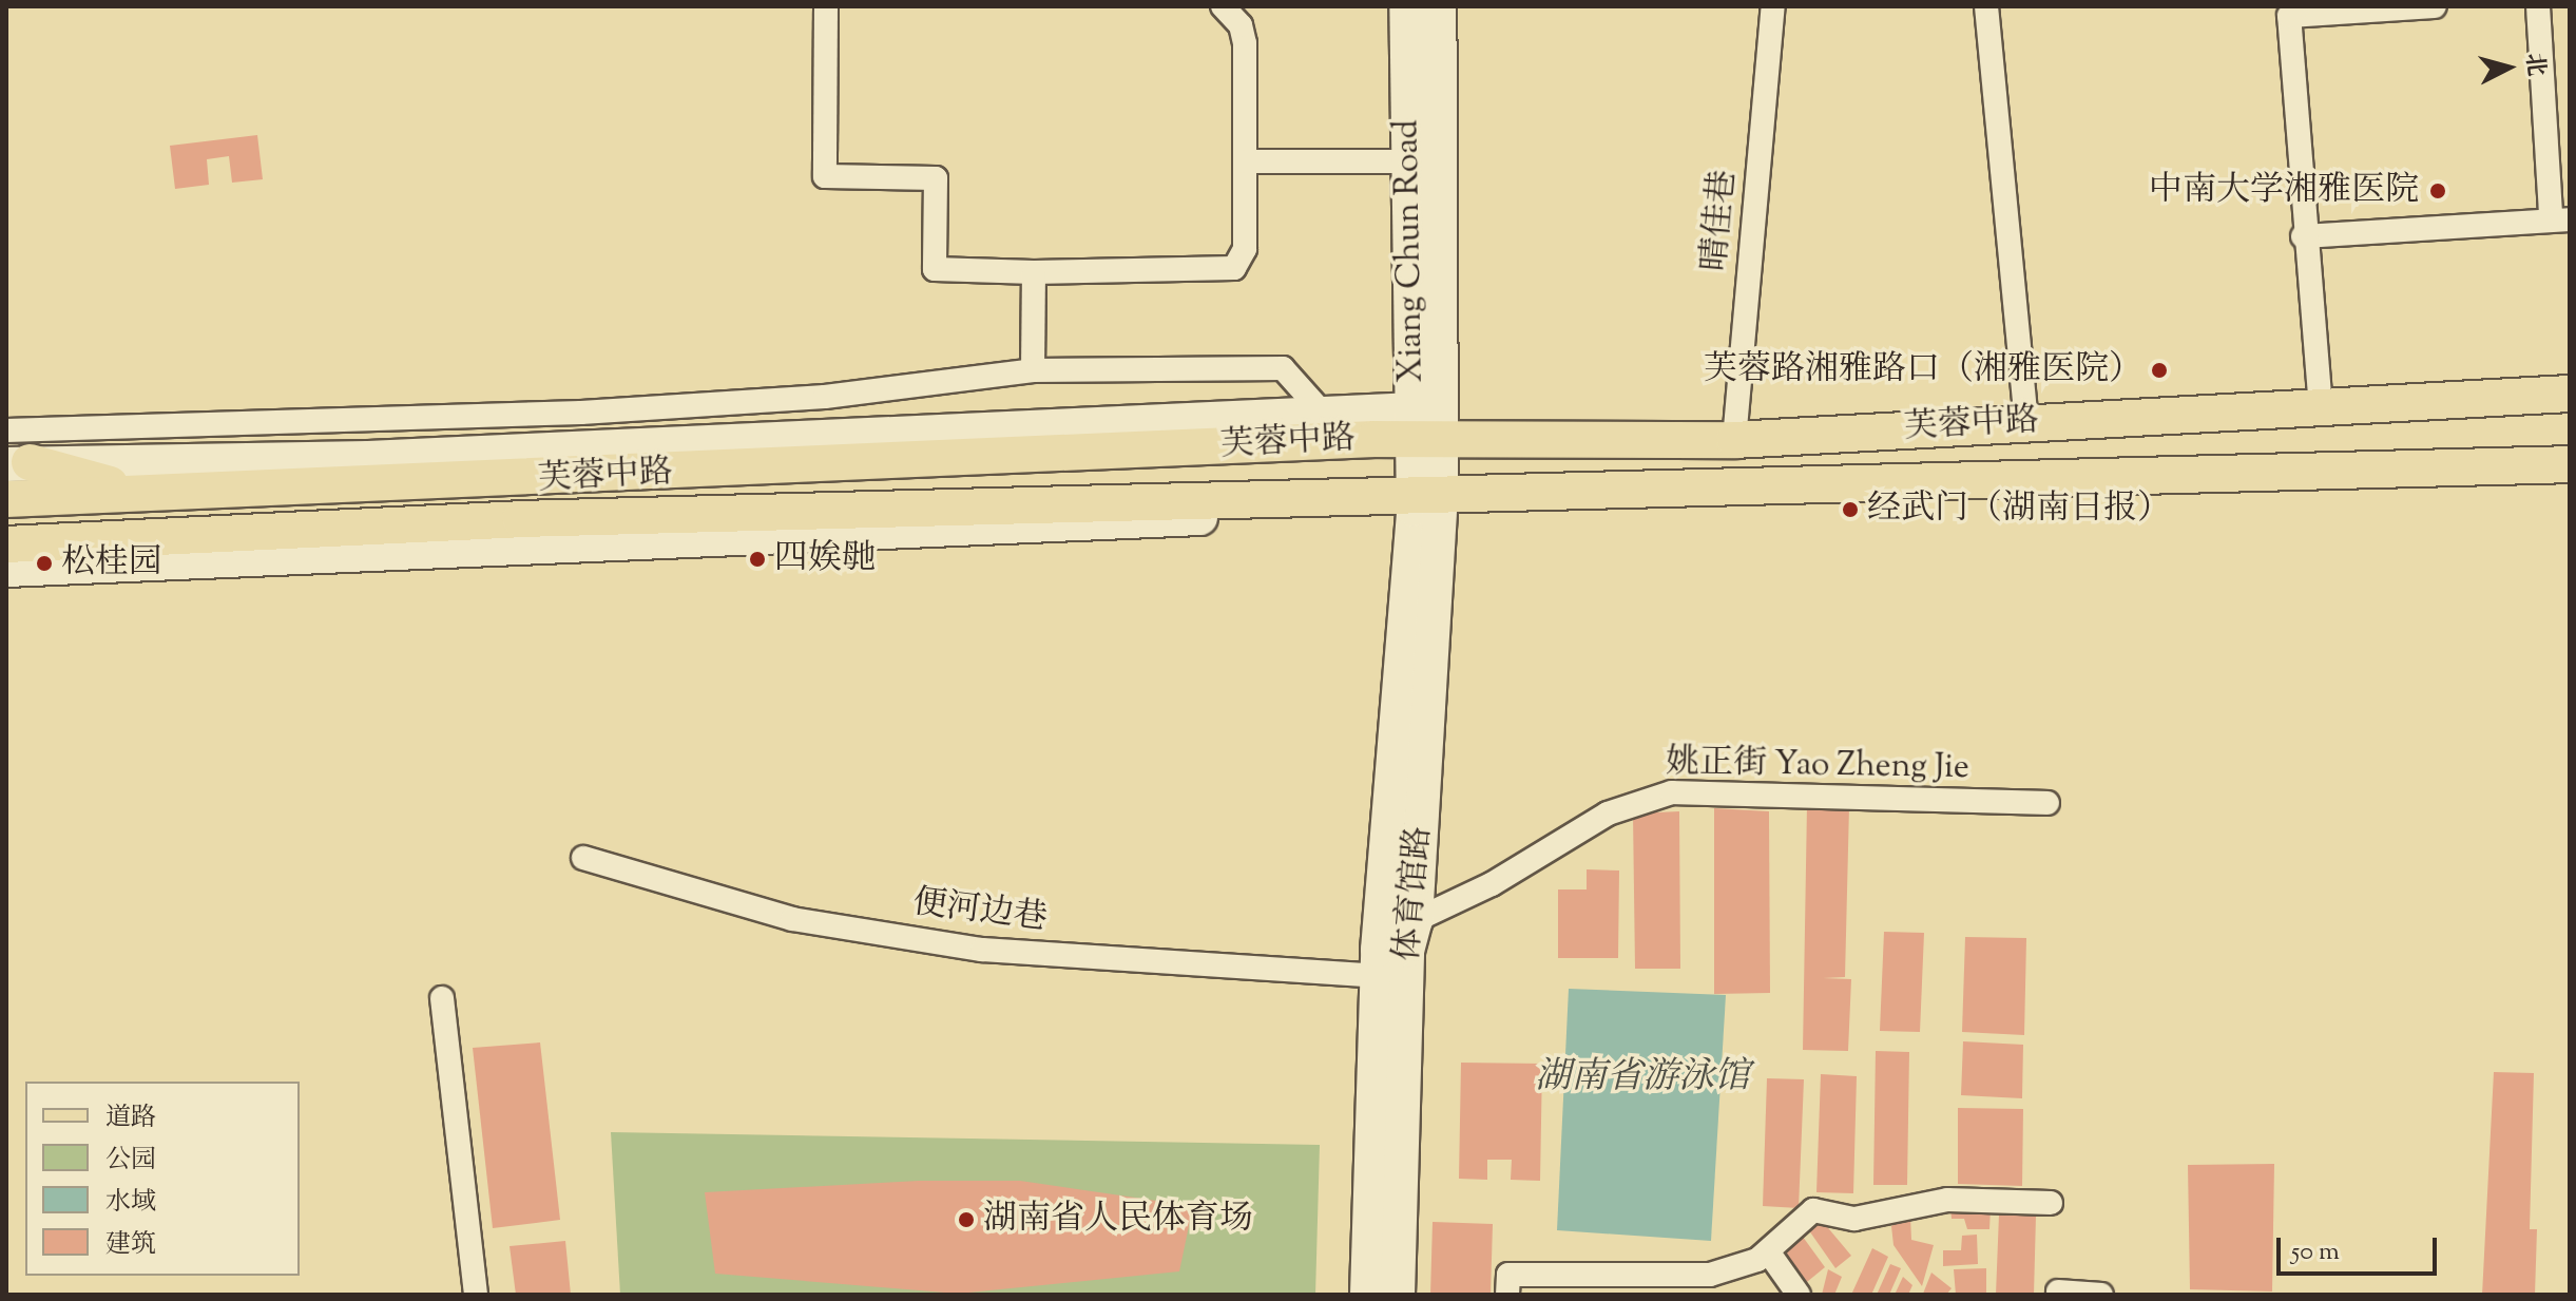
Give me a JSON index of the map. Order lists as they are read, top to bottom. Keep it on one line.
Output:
{"streets":{"main road":["芙蓉中路"],"street":["晴佳巷","Xiang Chun Road","姚正街 Yao Zheng Jie","体育馆路","便河边巷"]},"crossings":[["晴佳巷","芙蓉中路"],["Xiang Chun Road","芙蓉中路"],["Xiang Chun Road","体育馆路"],["芙蓉中路","体育馆路"],["姚正街 Yao Zheng Jie","体育馆路"],["体育馆路","便河边巷"]],"water":["湖南省游泳馆"],"places":["中南大学湘雅医院","芙蓉路湘雅路口（湘雅医院）","经武门（湖南日报）","四娭毑","松桂园","湖南省人民体育场"],"legend":["道路","公园","水域","建筑"],"scale_bar":"50 m","north":"right"}
